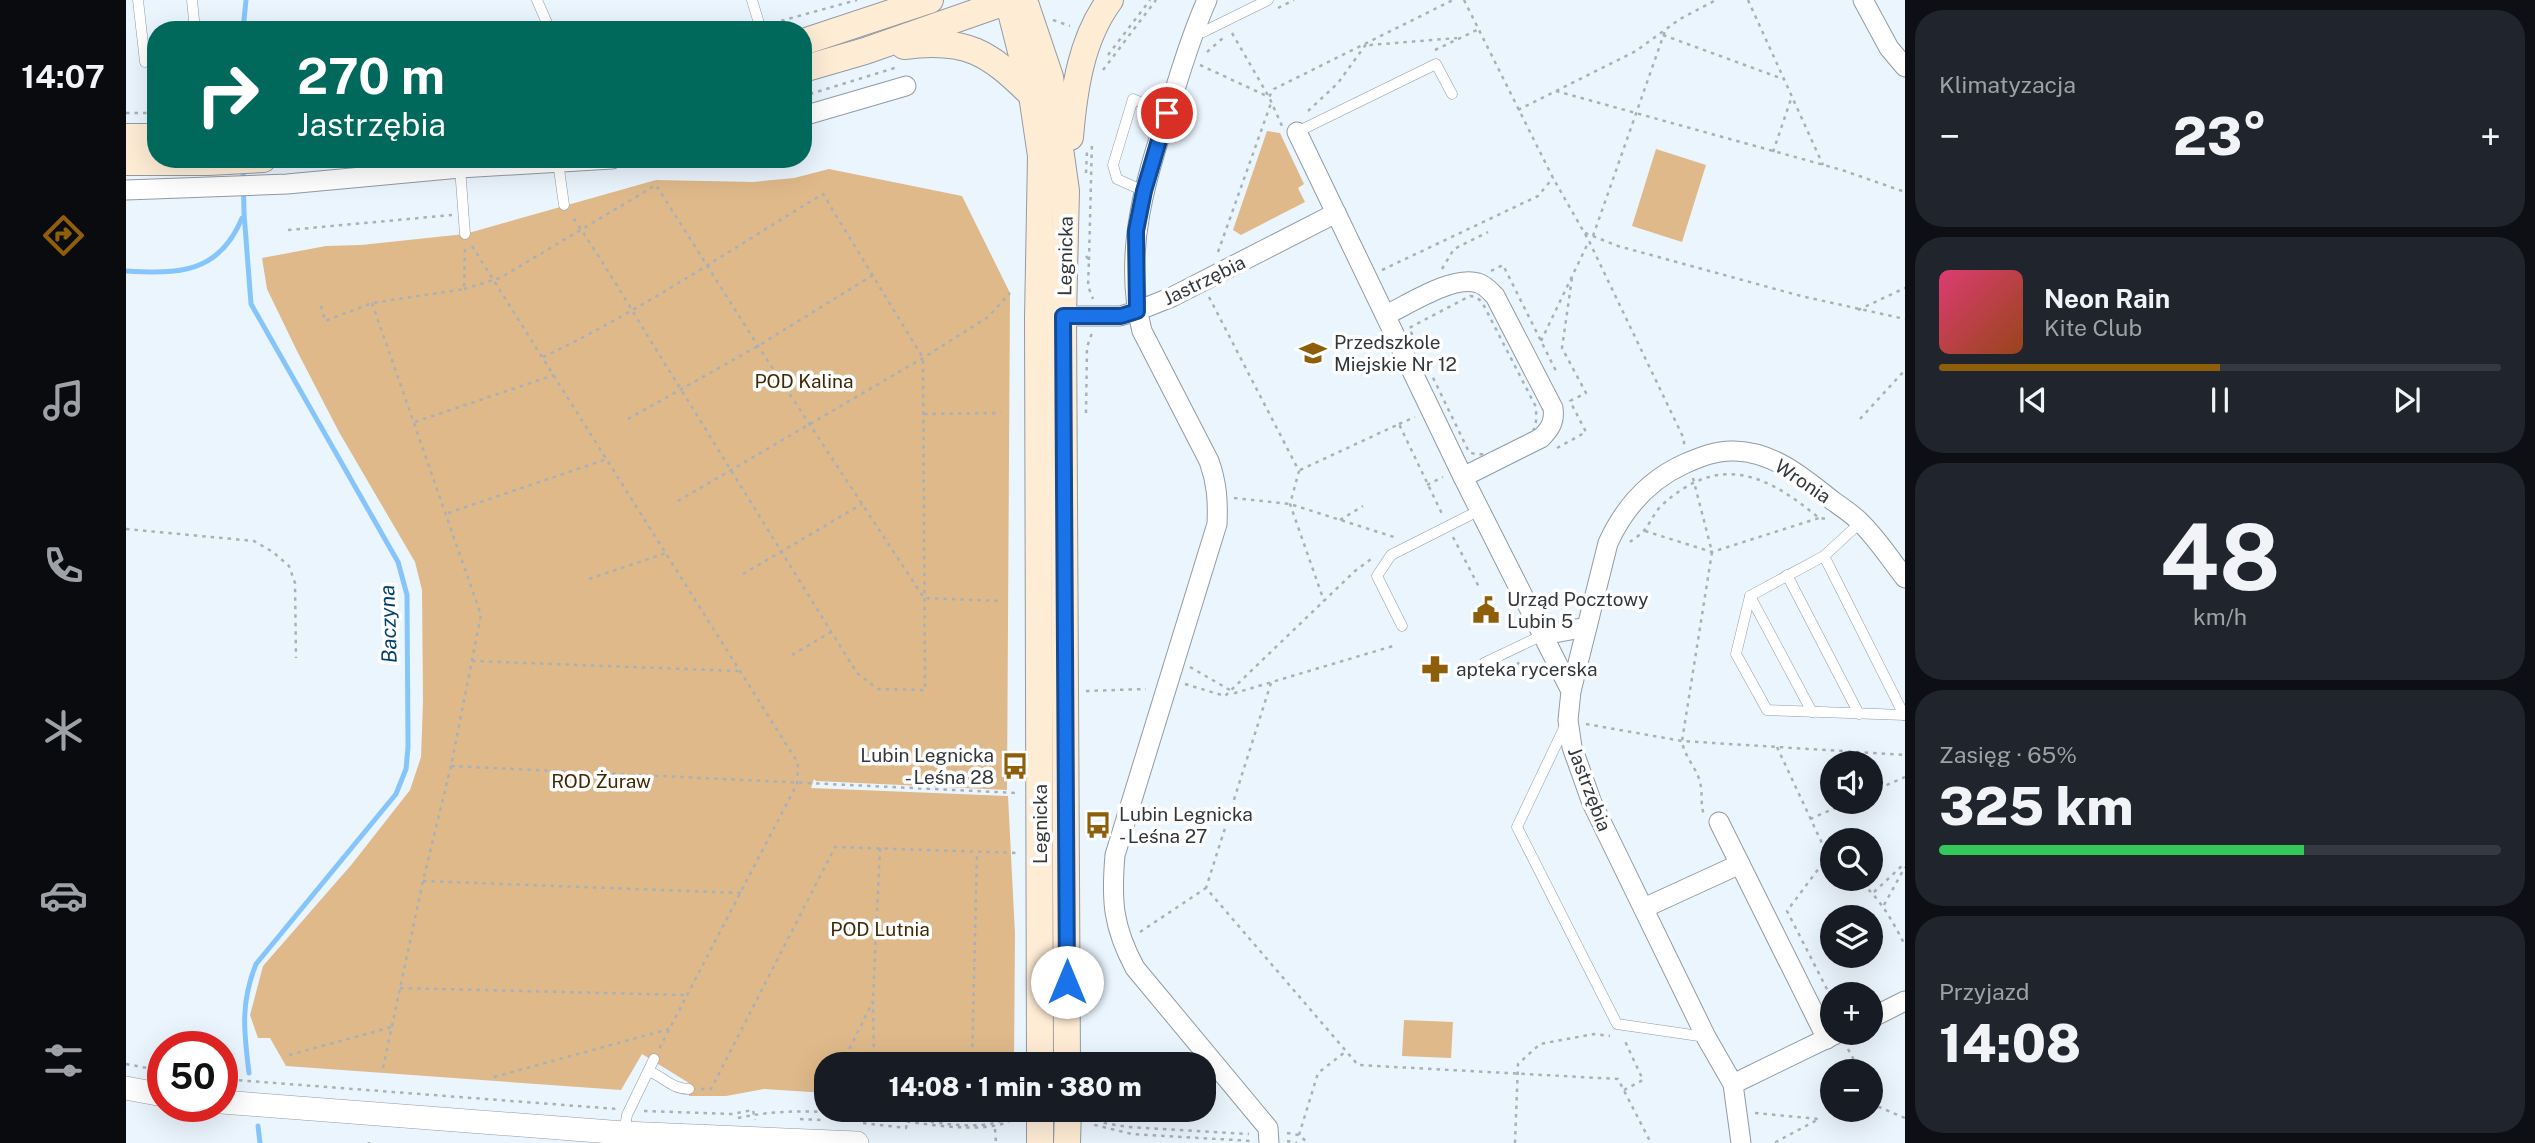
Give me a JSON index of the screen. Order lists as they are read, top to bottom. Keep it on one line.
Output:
{"streets":{"main road":["Legnicka"],"street":["Jastrzębia","Wronia"]},"crossings":[["Legnicka","Jastrzębia"],["Jastrzębia","Wronia"]],"water":["Baczyna"],"parks":["POD Kalina","ROD Żuraw","POD Lutnia"],"places":{"school or university":["Przedszkole Miejskie Nr 12"],"public building":["Urząd Pocztowy Lubin 5"],"pharmacy":["apteka rycerska"],"bus stop":["Lubin Legnicka - Leśna 28","Lubin Legnicka - Leśna 27"]},"page":{"tabs":"14:07","tile":["Klimatyzacja",["48","km/h"],["Zasięg · 65%","325 km"],["Przyjazd","14:08"]],"turn":["270 m","Jastrzębia"],"heat":["−","23°","+"],"song":["Neon Rain","Kite Club"],"map_buttons":["+","−"],"limit":"50","trip":"14:08 · 1 min · 380 m"}}
